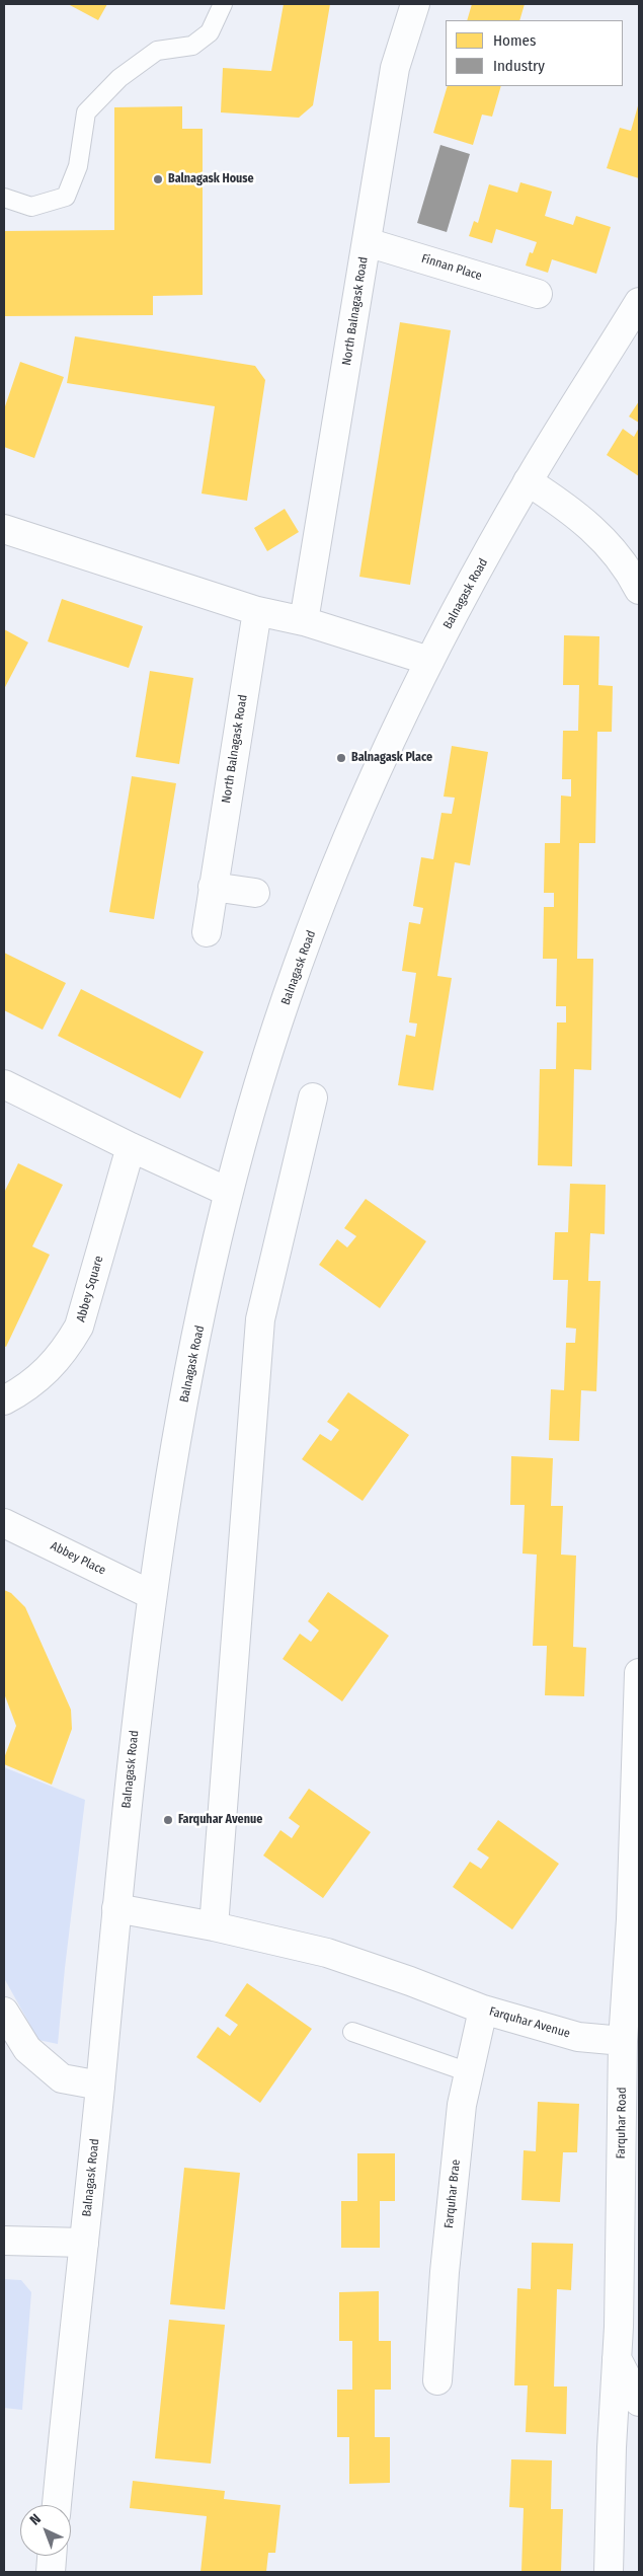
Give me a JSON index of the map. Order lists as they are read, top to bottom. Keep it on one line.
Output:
{"streets":{"street":["Finnan Place","North Balnagask Road","Balnagask Road","Abbey Square","Abbey Place","Farquhar Avenue","Farquhar Road","Farquhar Brae"]},"crossings":[["Finnan Place","North Balnagask Road"],["Balnagask Road","Abbey Place"],["Balnagask Road","Farquhar Avenue"],["Farquhar Avenue","Farquhar Road"],["Farquhar Avenue","Farquhar Brae"]],"places":["Balnagask House","Balnagask Place","Farquhar Avenue"],"legend":["Homes","Industry"],"north":"top left"}
